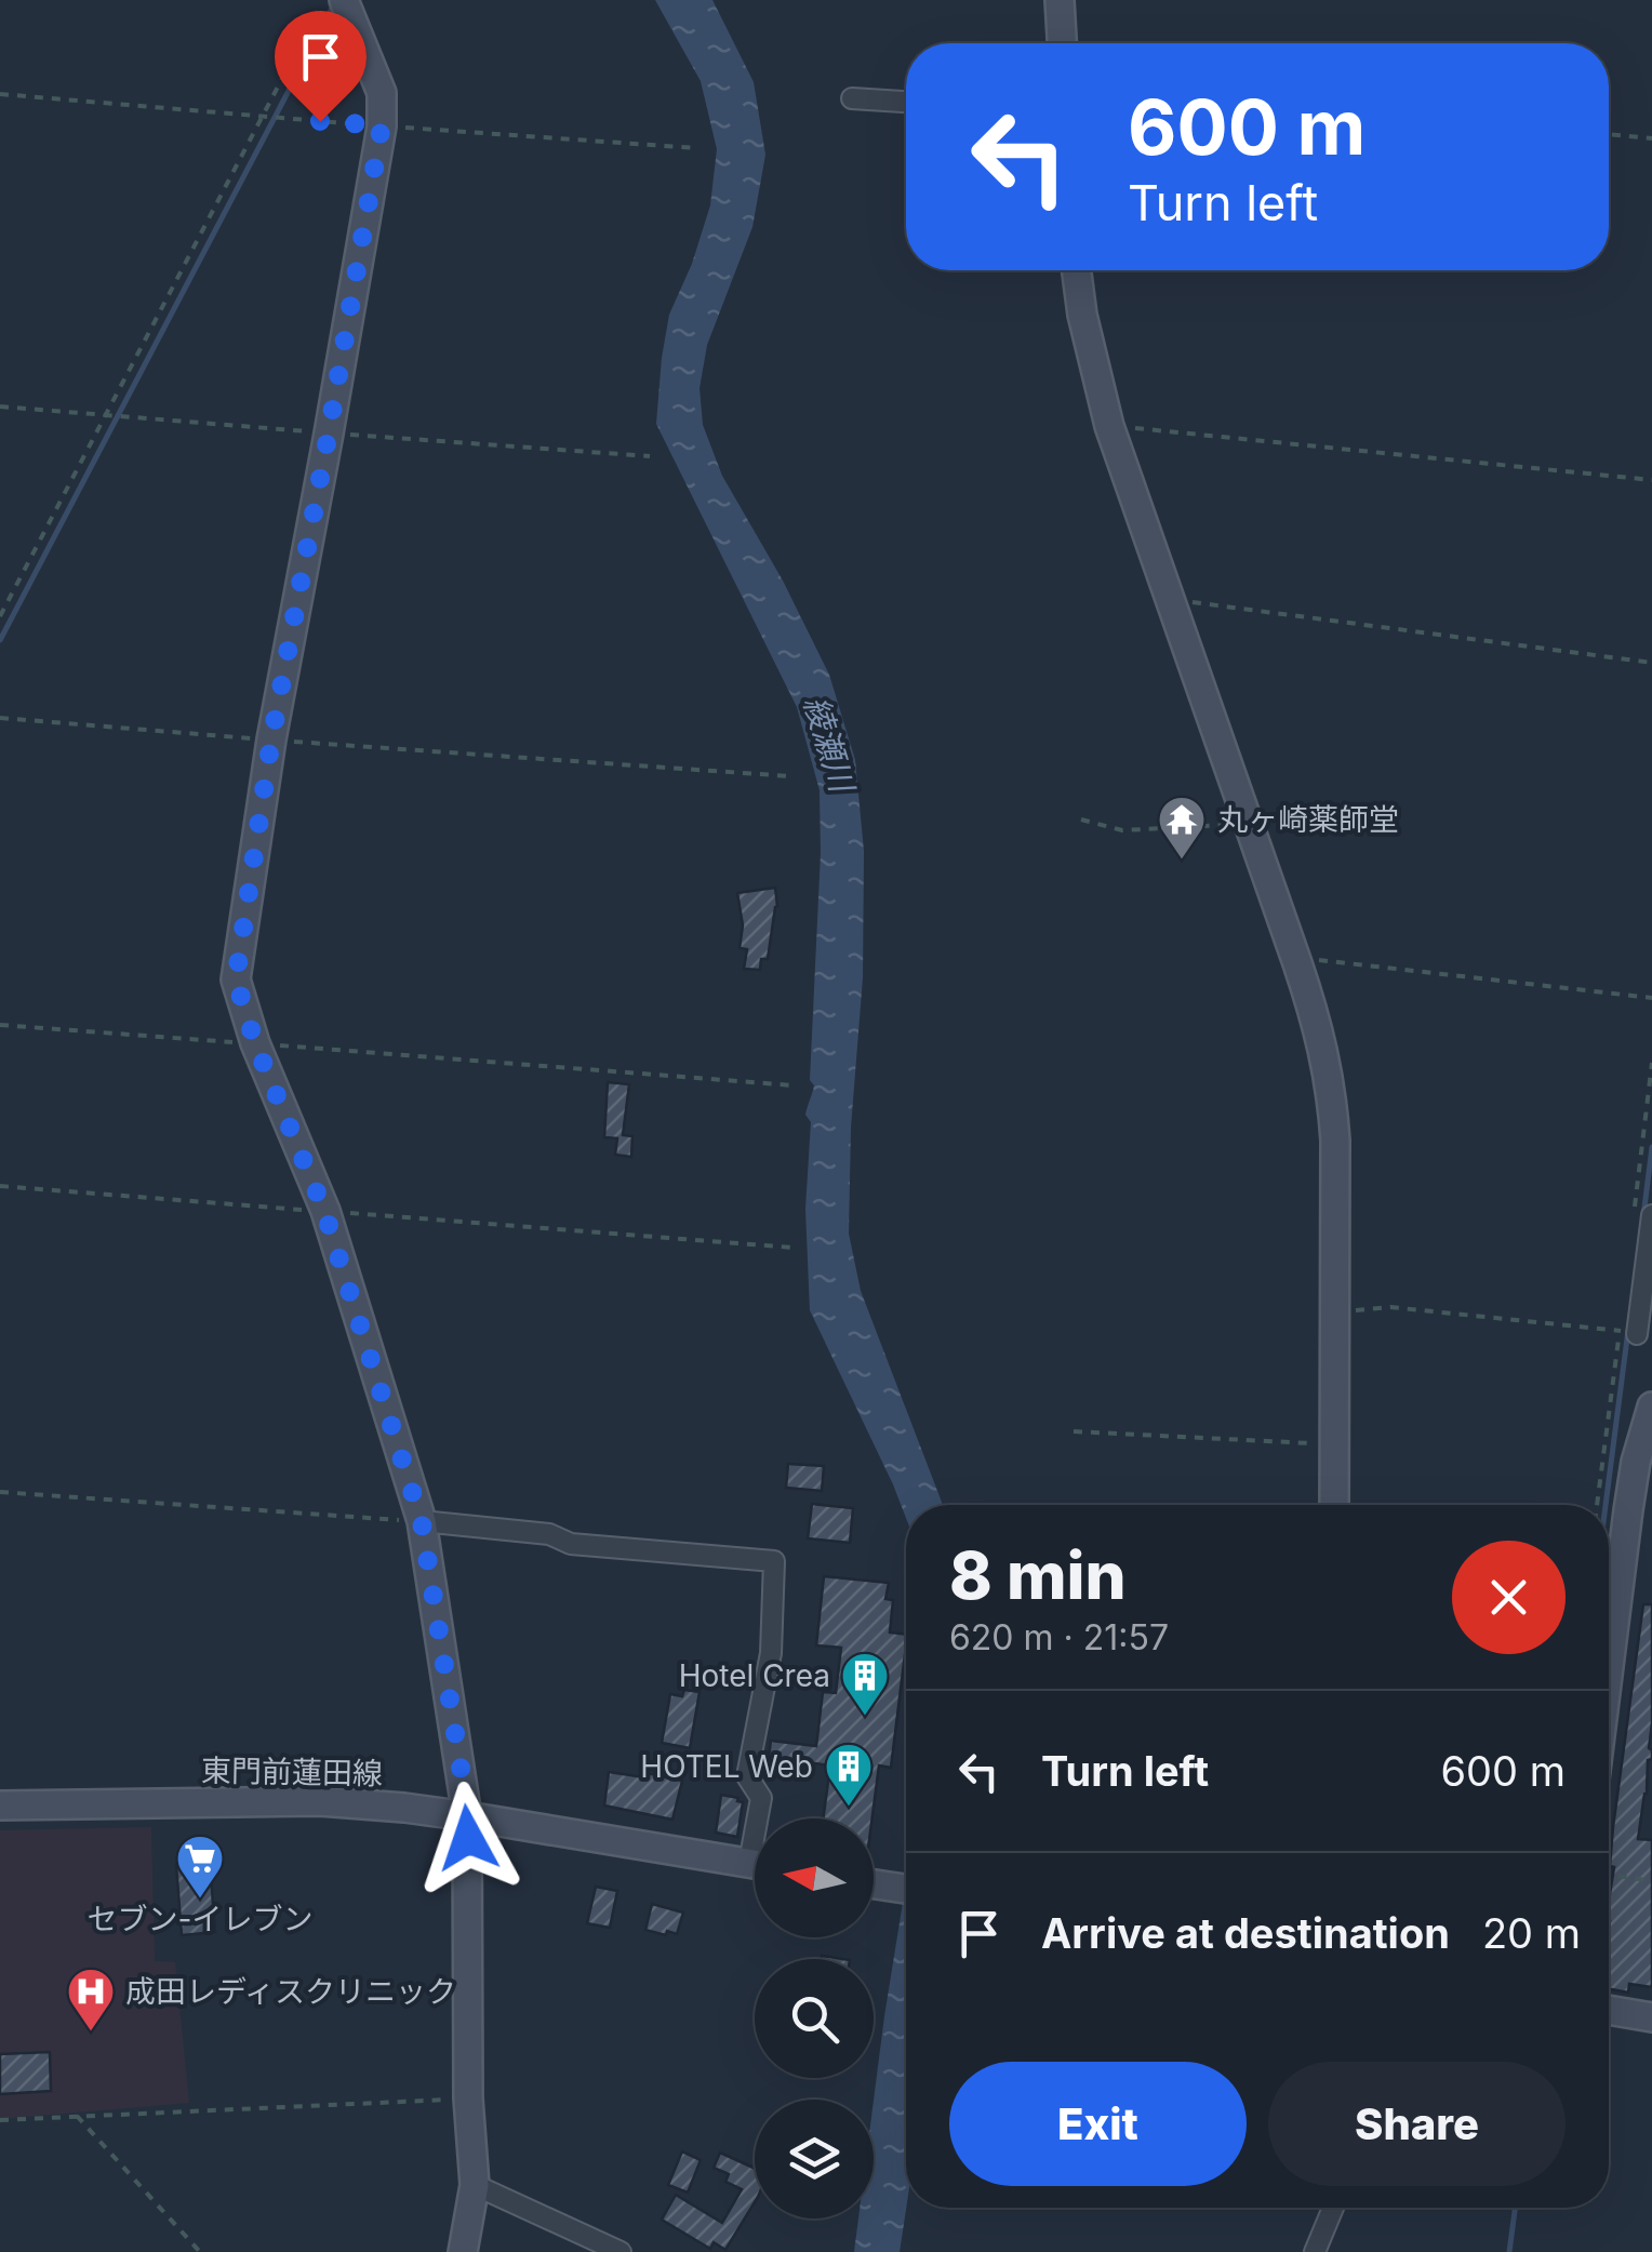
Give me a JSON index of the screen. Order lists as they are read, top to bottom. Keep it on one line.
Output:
{"streets":{"street":["東門前蓮田線"]},"water":["綾瀬川"],"places":{"temple":["丸ヶ崎薬師堂"],"building":["Hotel Crea","HOTEL Web"],"supermarket":["セブン-イレブン"],"hospital":["成田レディスクリニック"]},"north":"left","page":{"turn":["600 m","Turn left"],"heading":["8 min","620 m · 21:57"],"list":[{"name":"Turn left","value":"600 m"},{"name":"Arrive at destination","value":"20 m"}],"buttons":["Exit","Share"]}}
